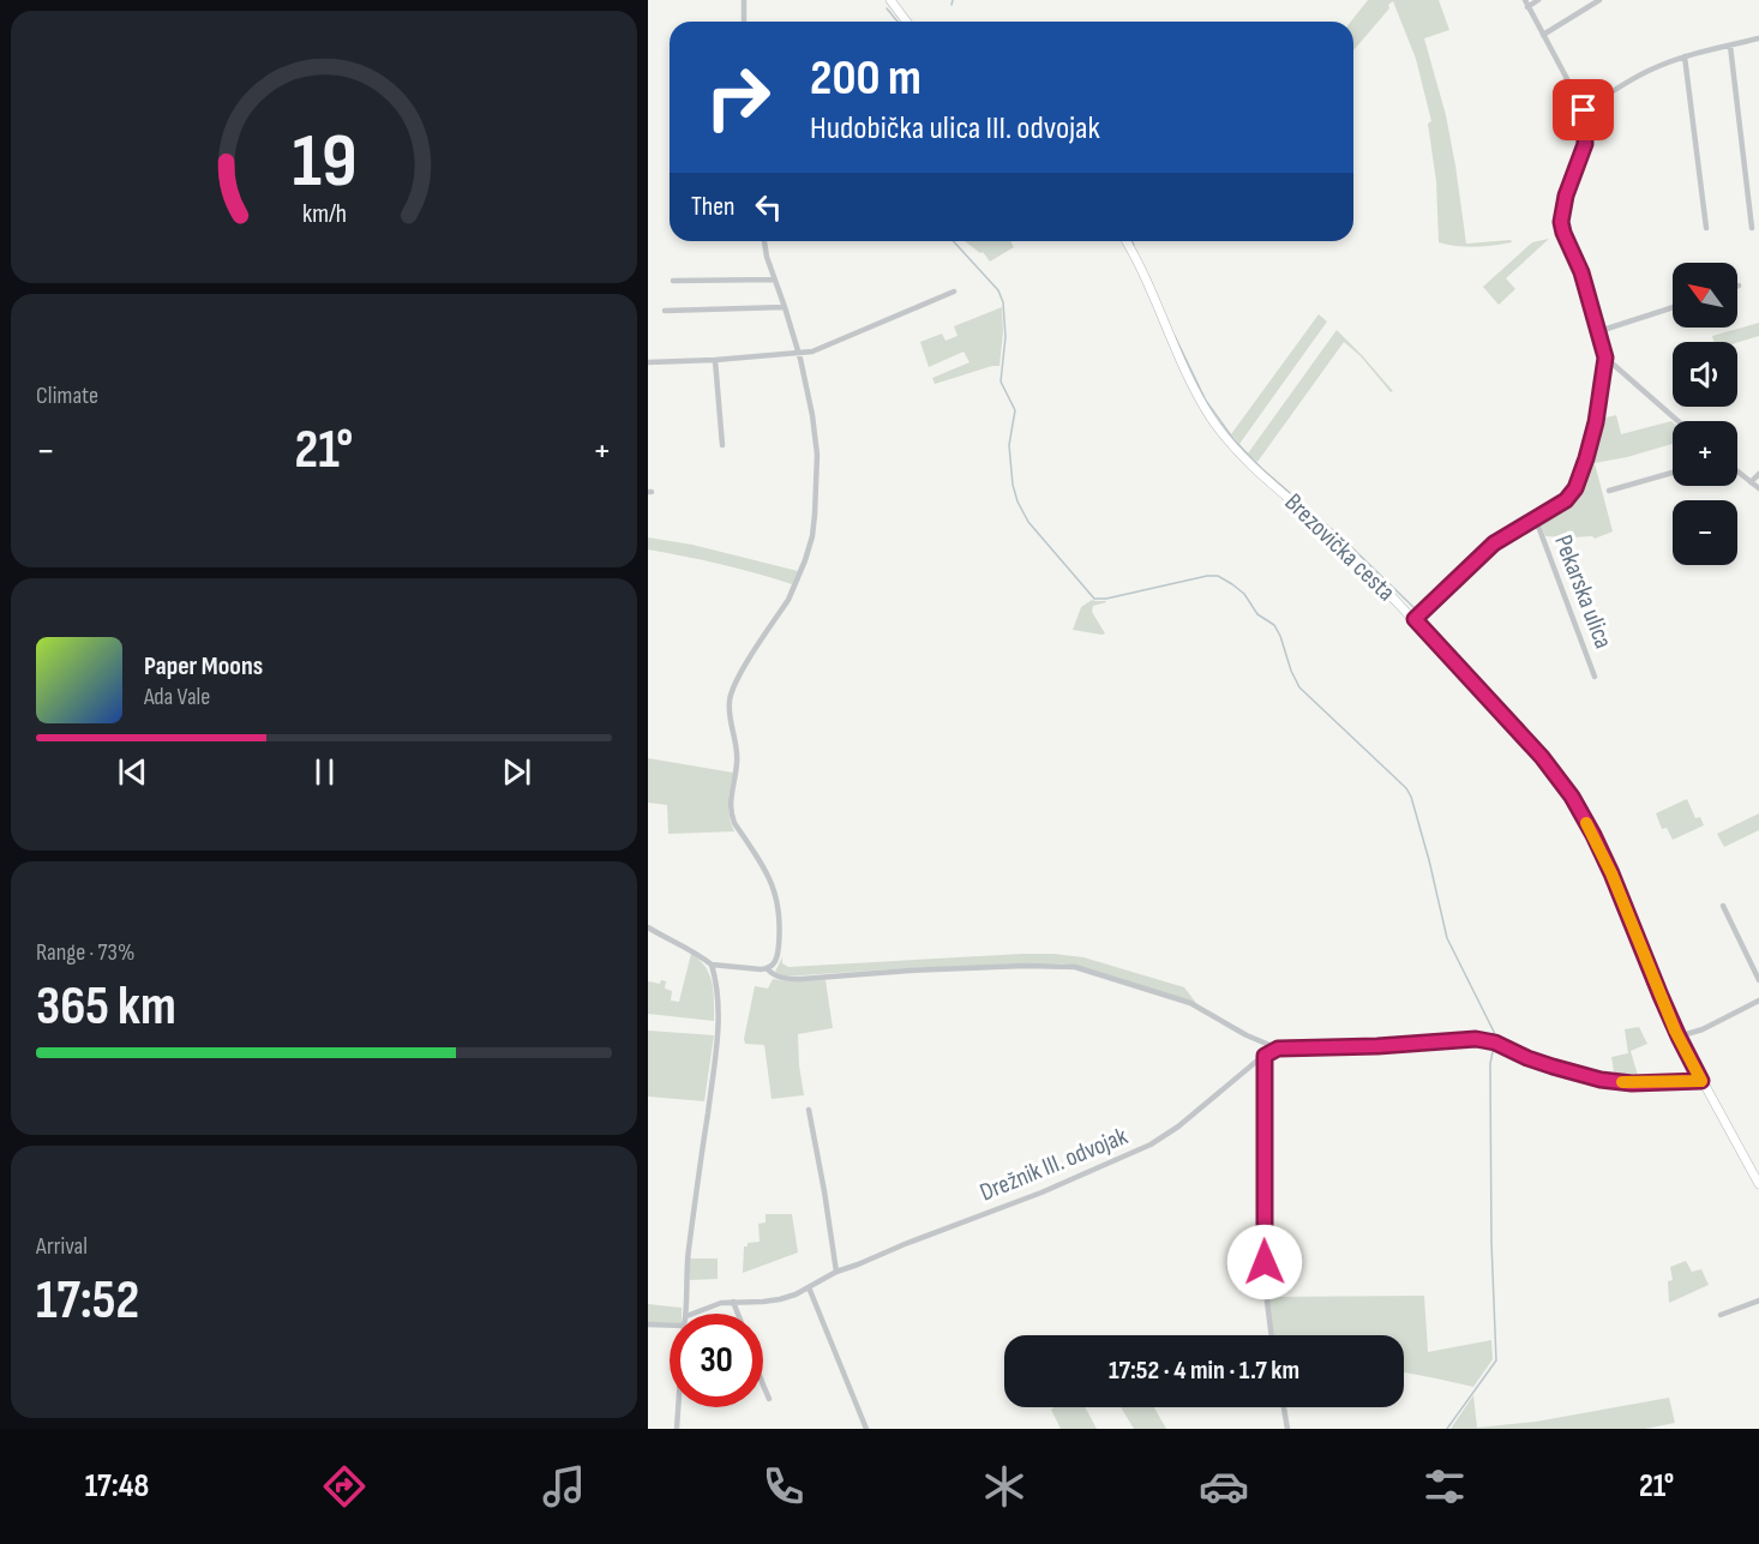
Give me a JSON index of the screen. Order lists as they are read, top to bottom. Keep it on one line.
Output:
{"streets":{"main road":["Brezovička cesta"],"street":["Pekarska ulica","Drežnik III. odvojak"]},"crossings":[["Brezovička cesta","Pekarska ulica"]],"north":"top left","page":{"turn":["200 m","Hudobička ulica III. odvojak"],"then":"Then","map_buttons":["+","−"],"tile":["Climate",["Range · 73%","365 km"],["Arrival","17:52"]],"heat":["−","21°","+"],"song":["Paper Moons","Ada Vale"],"limit":"30","trip":"17:52 · 4 min · 1.7 km","tabs":["17:48","21°"],"gauge":["19","km/h"]}}
